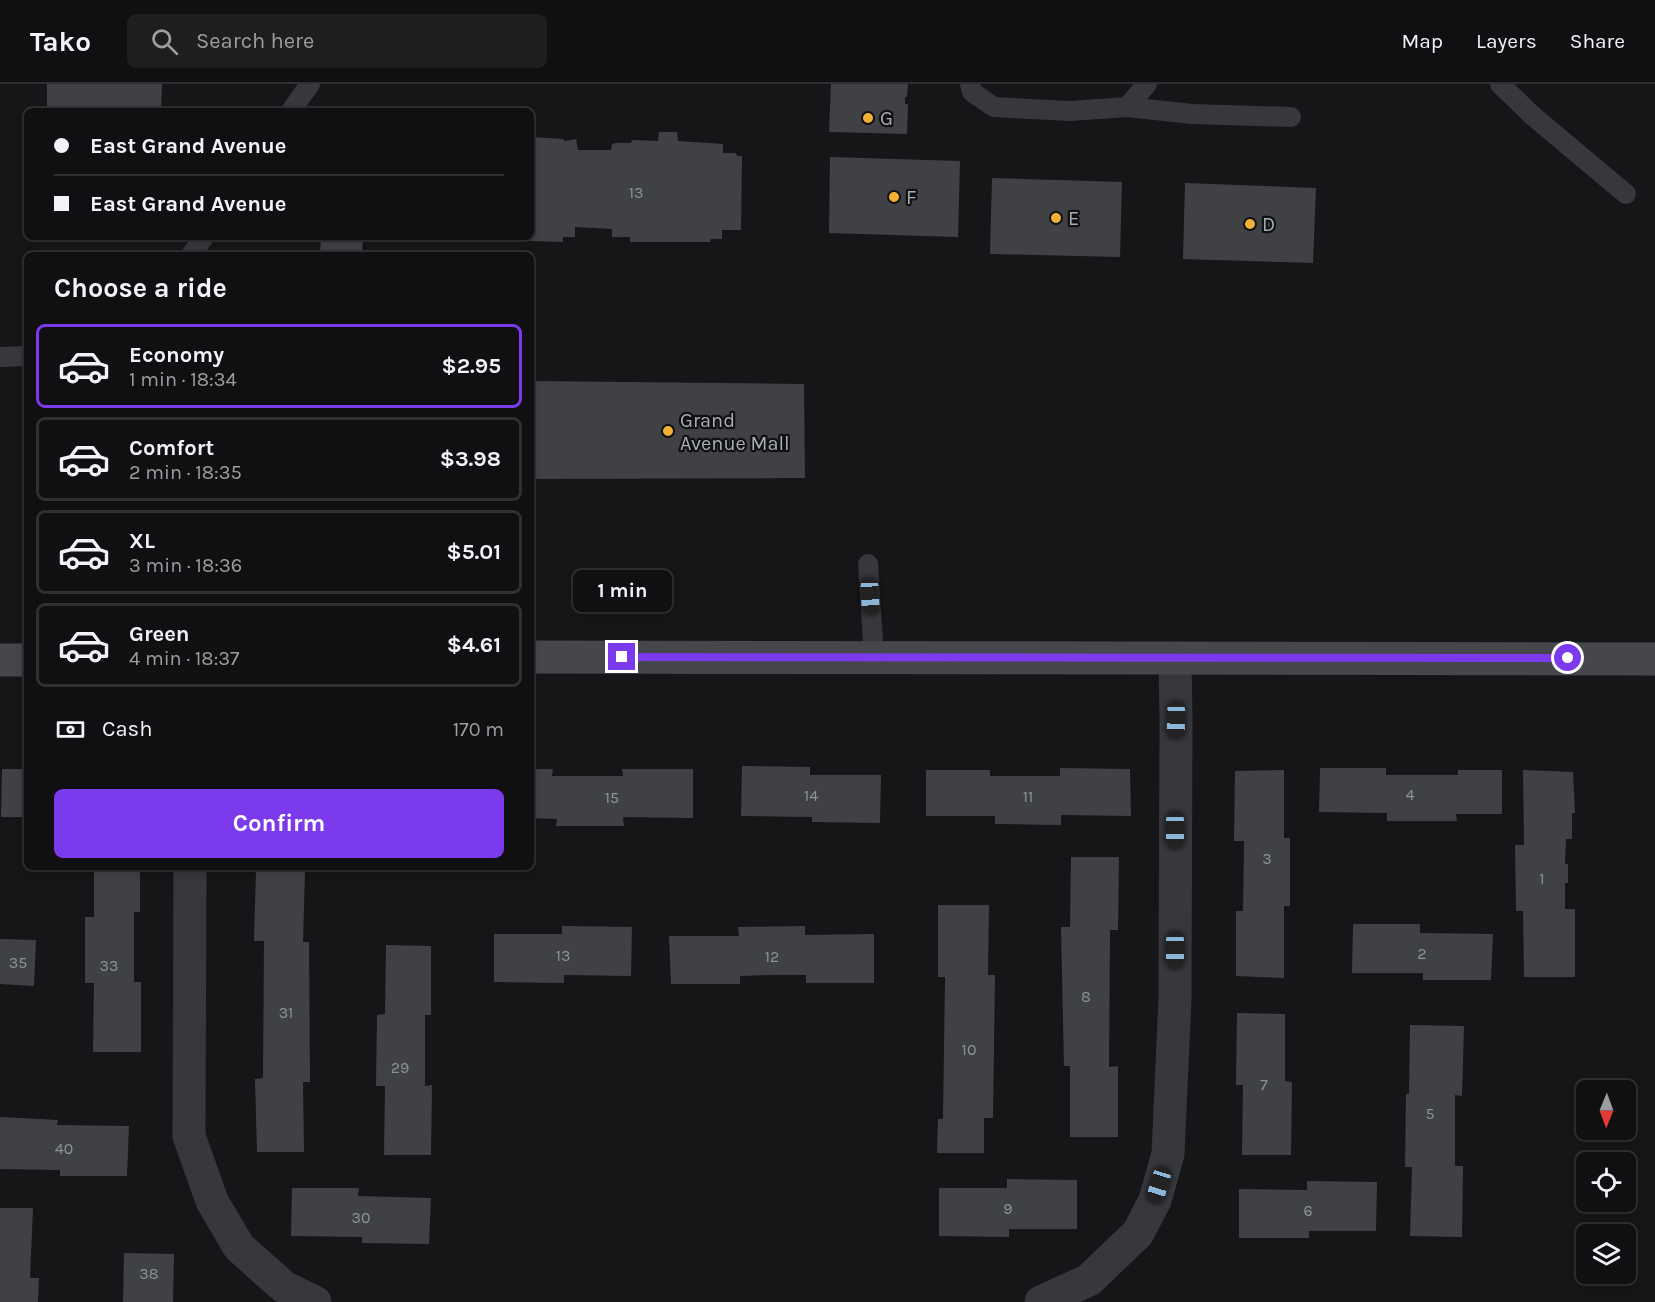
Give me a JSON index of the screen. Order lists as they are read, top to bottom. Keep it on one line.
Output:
{"places":["G","F","E","D","Grand Avenue Mall"],"house_numbers":["13","4","14","11","15","3","1","2","13","12","35","33","8","31","10","29","7","5","40","9","6","30","38"],"north":"bottom","page":{"header":"Tako","search":"Search here","nav":["Map","Layers","Share"],"banner":["East Grand Avenue","East Grand Avenue"],"heading":"Choose a ride","list":[{"name":"Economy","note":"1 min · 18:34","value":"$2.95"},{"name":"Comfort","note":"2 min · 18:35","value":"$3.98"},{"name":"XL","note":"3 min · 18:36","value":"$5.01"},{"name":"Green","note":"4 min · 18:37","value":"$4.61"}],"bubble":"1 min","pay":["Cash","170 m"],"buttons":"Confirm"}}
